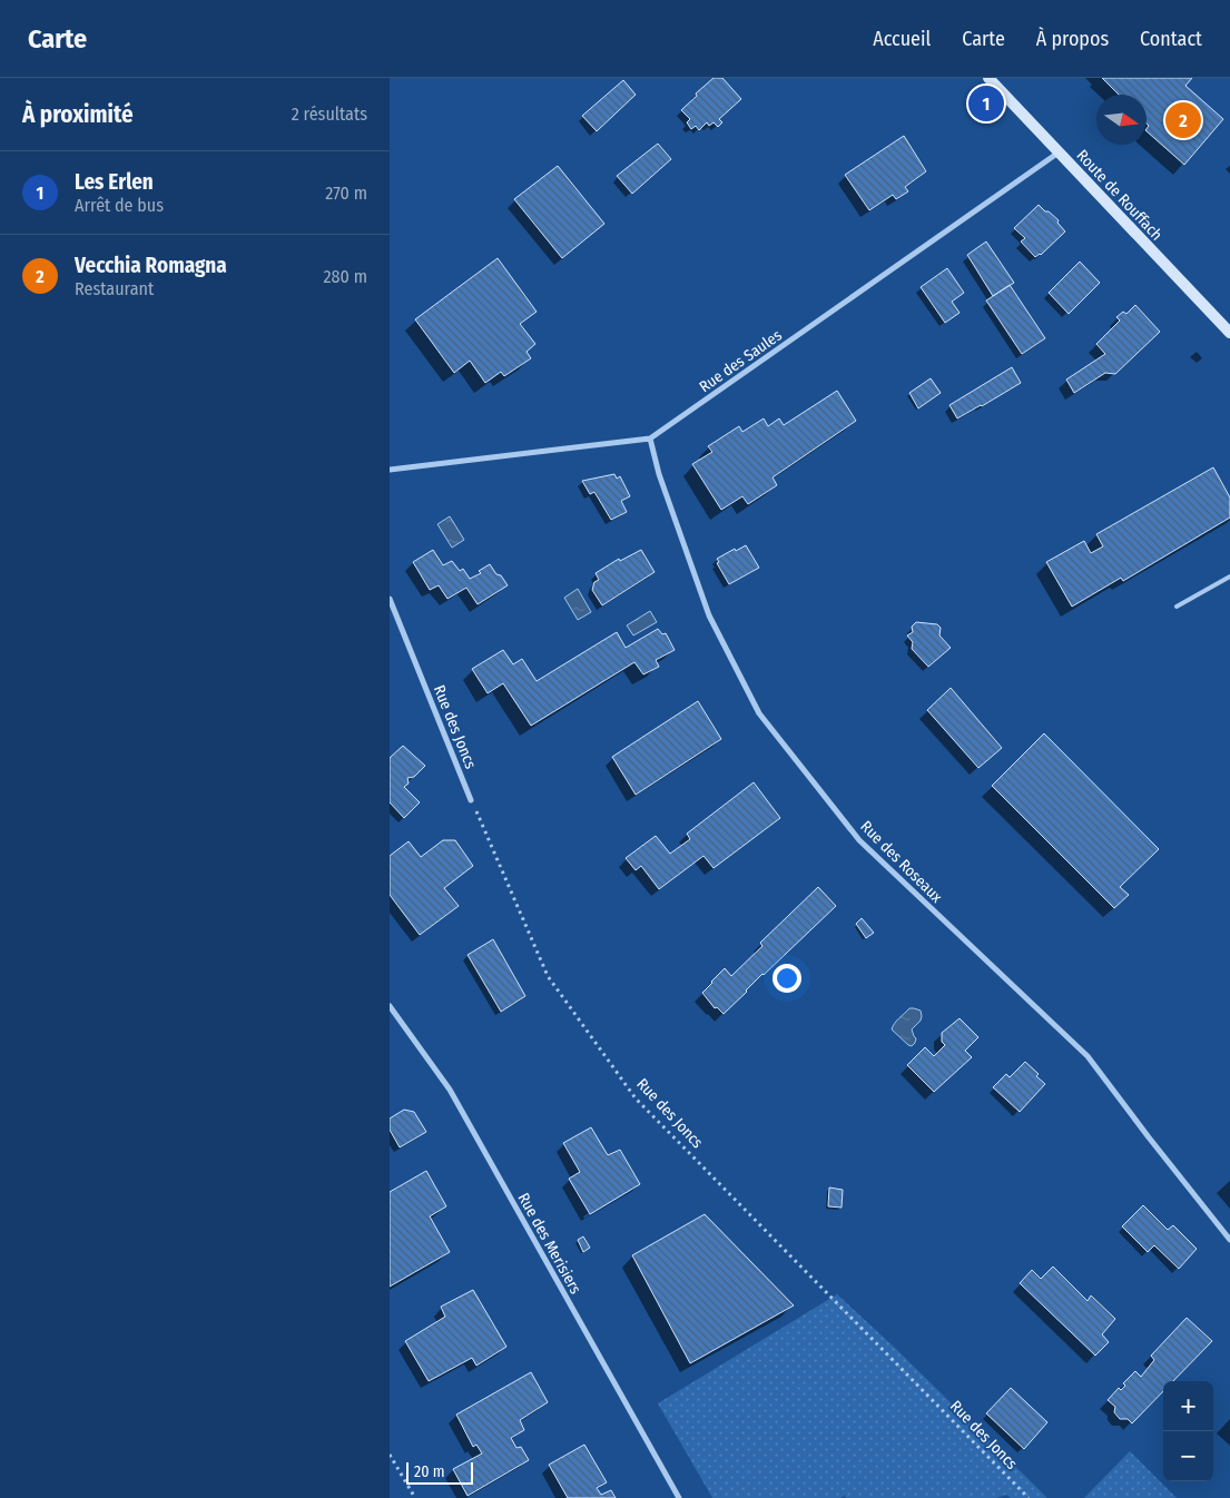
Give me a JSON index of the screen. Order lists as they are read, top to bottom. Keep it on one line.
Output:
{"streets":{"main road":["Route de Rouffach"],"street":["Rue des Saules","Rue des Joncs","Rue des Roseaux","Rue des Merisiers"]},"crossings":[["Route de Rouffach","Rue des Saules"],["Rue des Saules","Rue des Roseaux"]],"scale_bar":"20 m","north":"right","page":{"header":"Carte","nav":["Accueil","Carte","À propos","Contact"],"heading":["À proximité","2 résultats"],"pins":["1","2"],"list":[{"mark":"1","name":"Les Erlen","note":"Arrêt de bus","value":"270 m"},{"mark":"2","name":"Vecchia Romagna","note":"Restaurant","value":"280 m"}],"map_buttons":["+","−"],"scale":"20 m"}}
